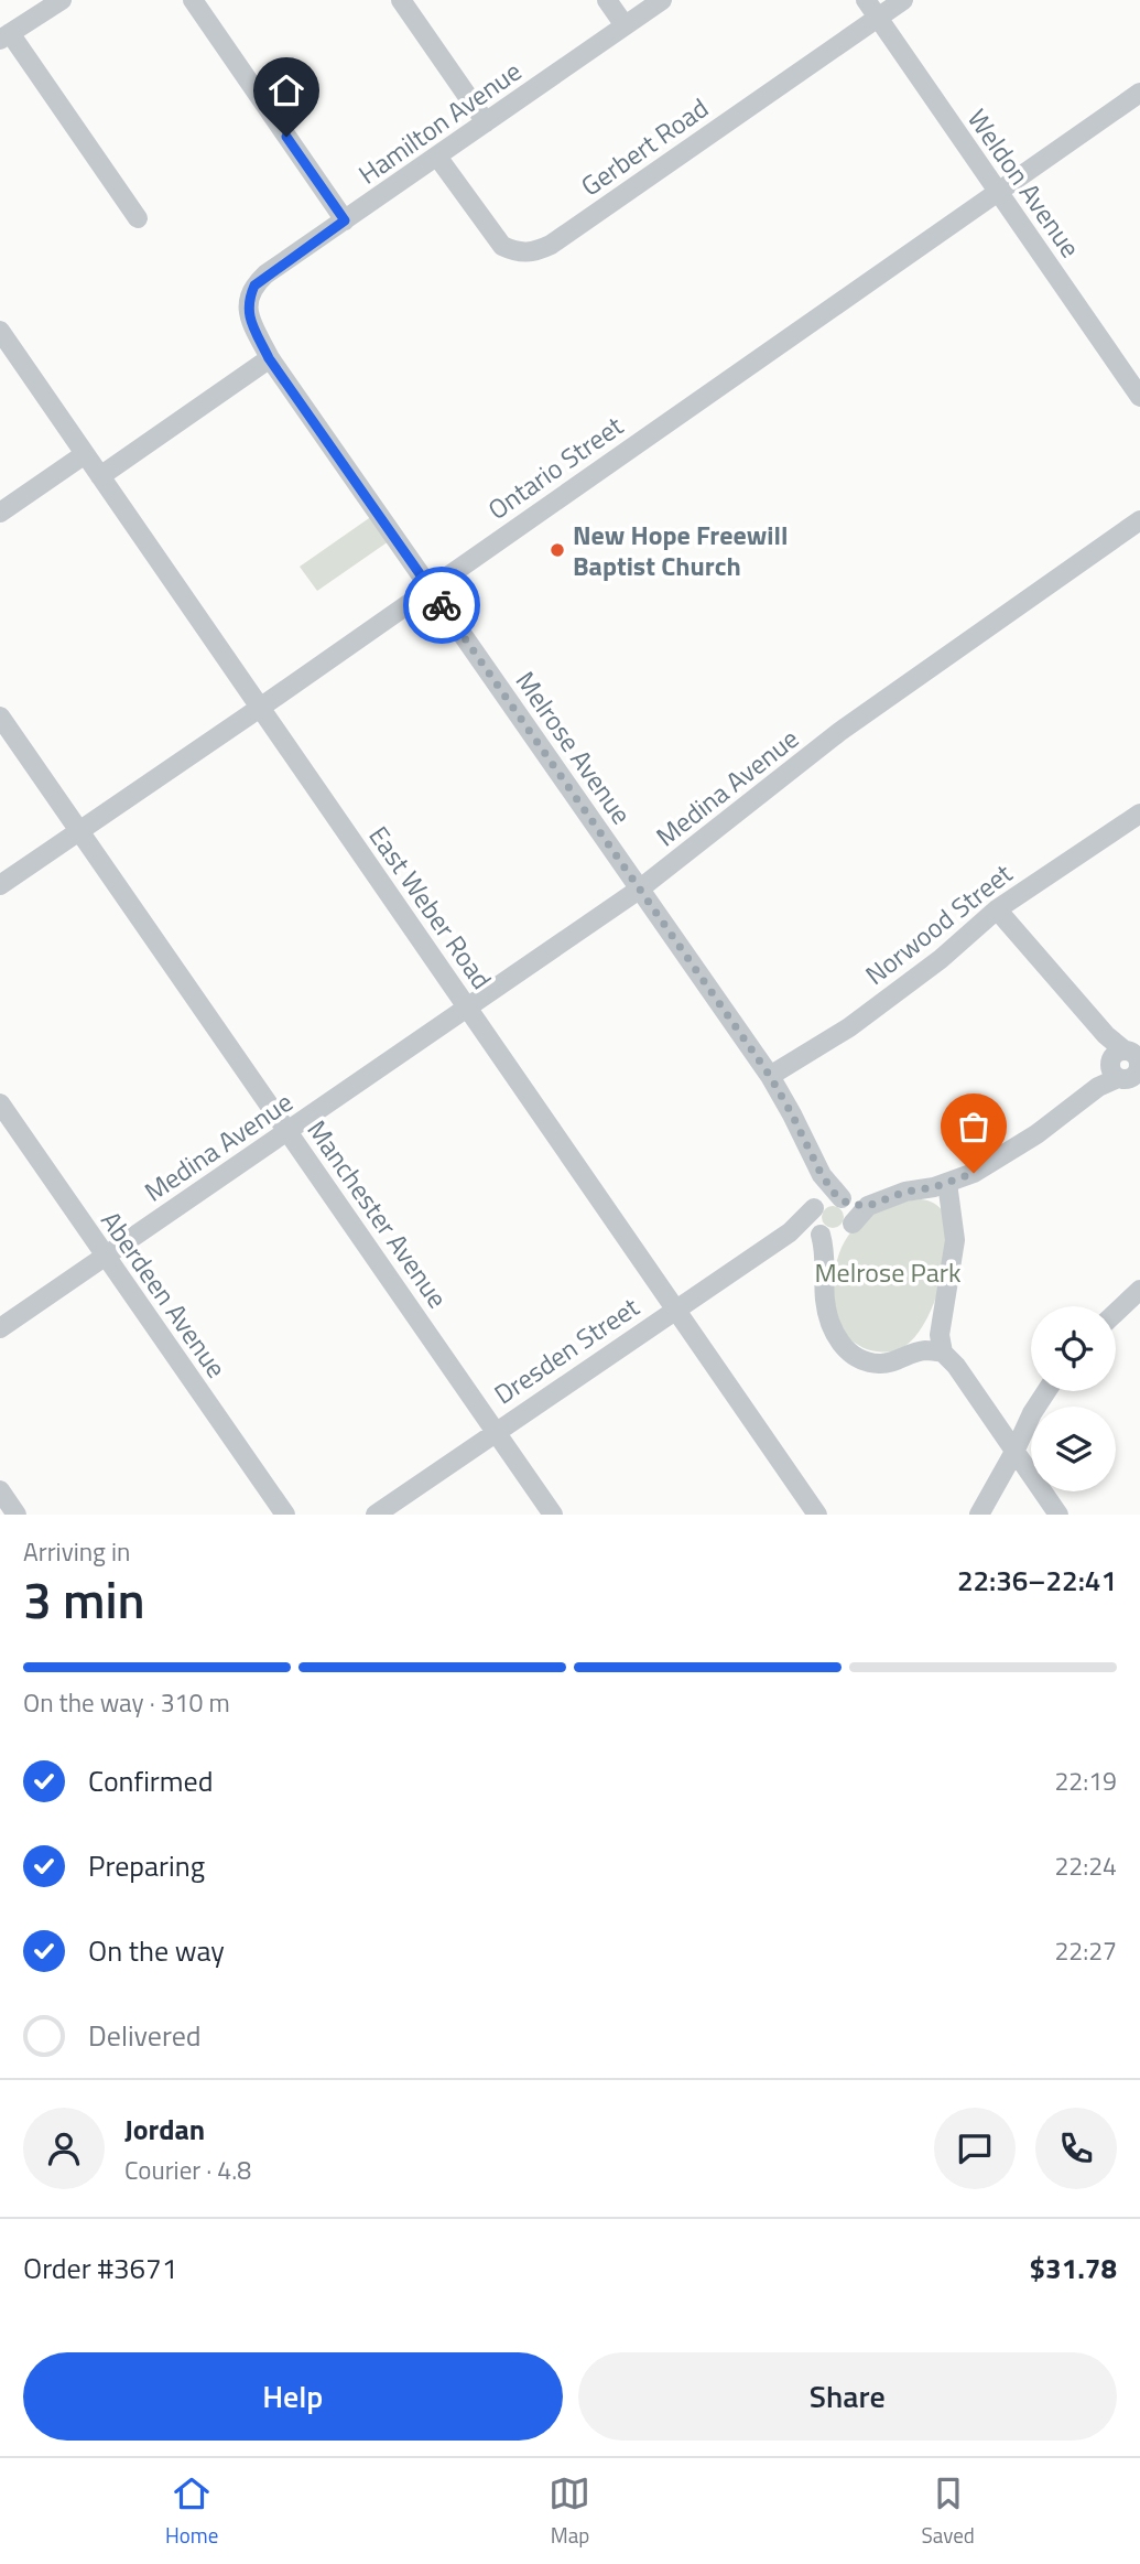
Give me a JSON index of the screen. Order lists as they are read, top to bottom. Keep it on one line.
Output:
{"streets":{"street":["Hamilton Avenue","Gerbert Road","Weldon Avenue","Ontario Street","Melrose Avenue","Medina Avenue","East Weber Road","Norwood Street","Manchester Avenue","Aberdeen Avenue","Dresden Street"]},"crossings":[["Hamilton Avenue","Gerbert Road"],["Hamilton Avenue","Melrose Avenue"],["Gerbert Road","Weldon Avenue"],["Weldon Avenue","Ontario Street"],["Ontario Street","Melrose Avenue"],["Ontario Street","East Weber Road"],["Ontario Street","Manchester Avenue"],["Melrose Avenue","Medina Avenue"],["Melrose Avenue","Norwood Street"],["Melrose Avenue","Dresden Street"],["Medina Avenue","East Weber Road"],["Medina Avenue","Manchester Avenue"],["Medina Avenue","Aberdeen Avenue"],["East Weber Road","Dresden Street"],["Manchester Avenue","Dresden Street"]],"parks":["Melrose Park"],"places":["New Hope Freewill Baptist Church"],"page":{"heading":["3 min","Arriving in","22:36–22:41"],"panel":["Jordan","Courier · 4.8","Order #3671","$31.78"],"bar":"On the way · 310 m","list":[["Confirmed","22:19"],["Preparing","22:24"],["On the way","22:27"],"Delivered"],"buttons":["Help","Share"],"tabs":["Home","Map","Saved"]}}
